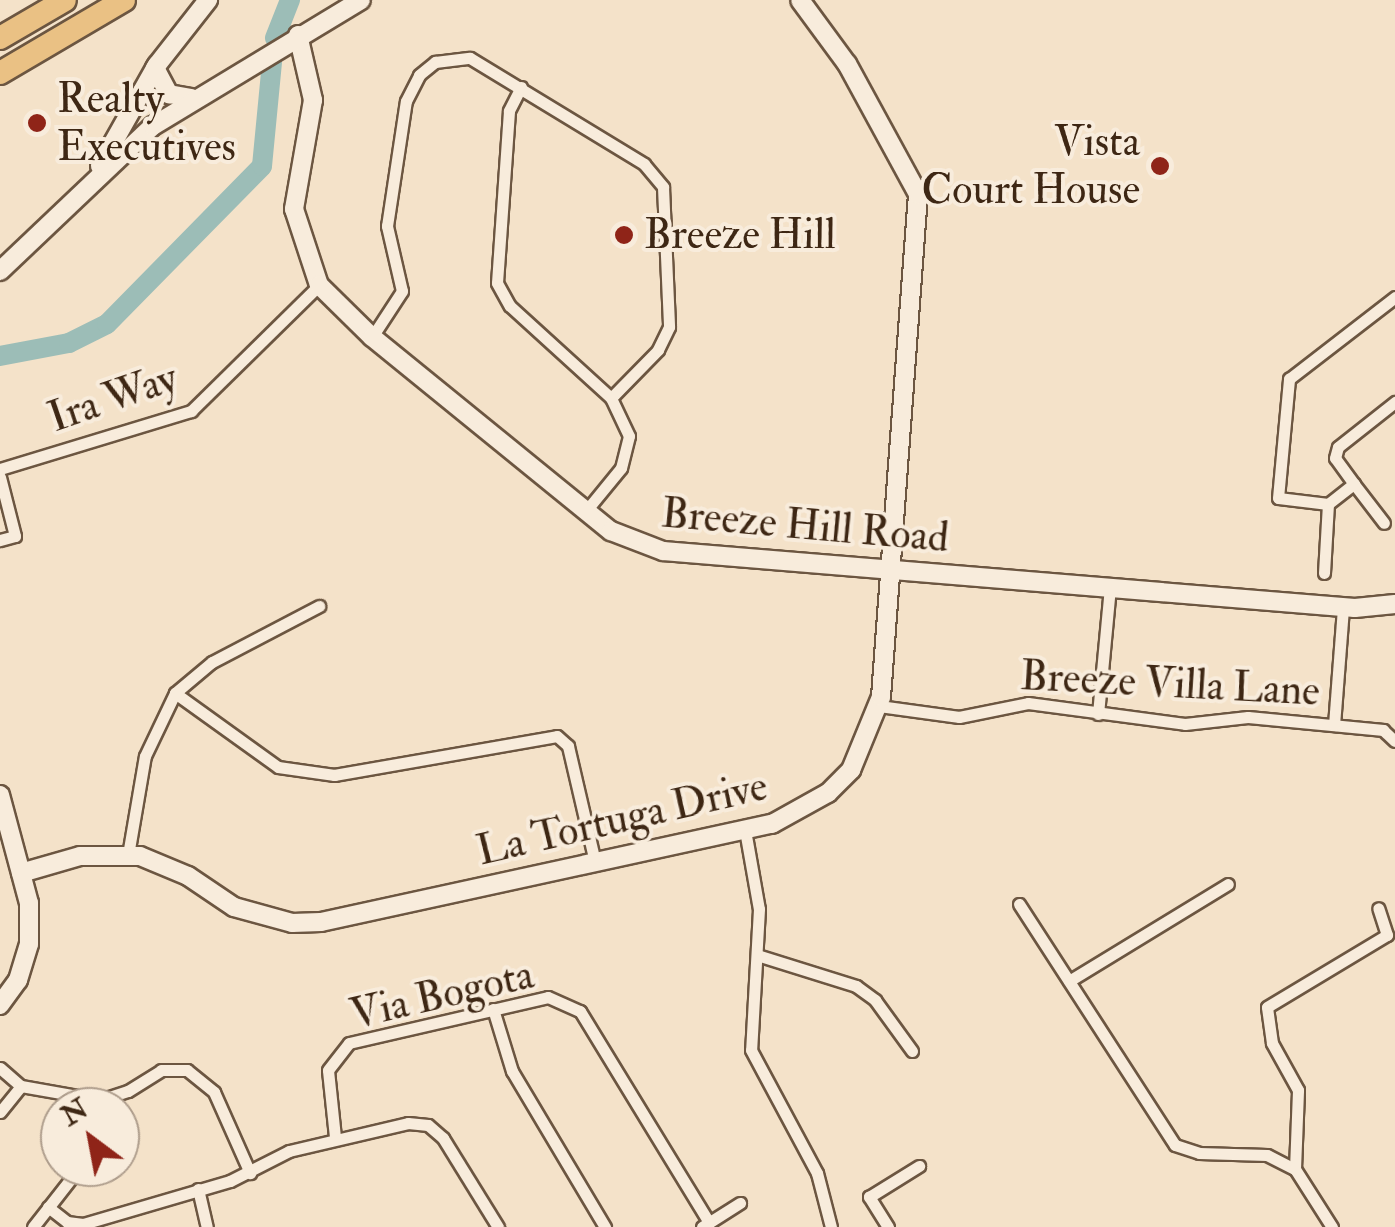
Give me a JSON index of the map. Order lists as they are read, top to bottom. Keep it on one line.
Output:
{"streets":{"street":["Ira Way","Breeze Hill Road","Breeze Villa Lane","La Tortuga Drive","Via Bogota"]},"crossings":[["Ira Way","Breeze Hill Road"],["Breeze Hill Road","La Tortuga Drive"],["Breeze Villa Lane","La Tortuga Drive"]],"places":["Realty Executives","Vista Court House","Breeze Hill"],"north":"top left"}
